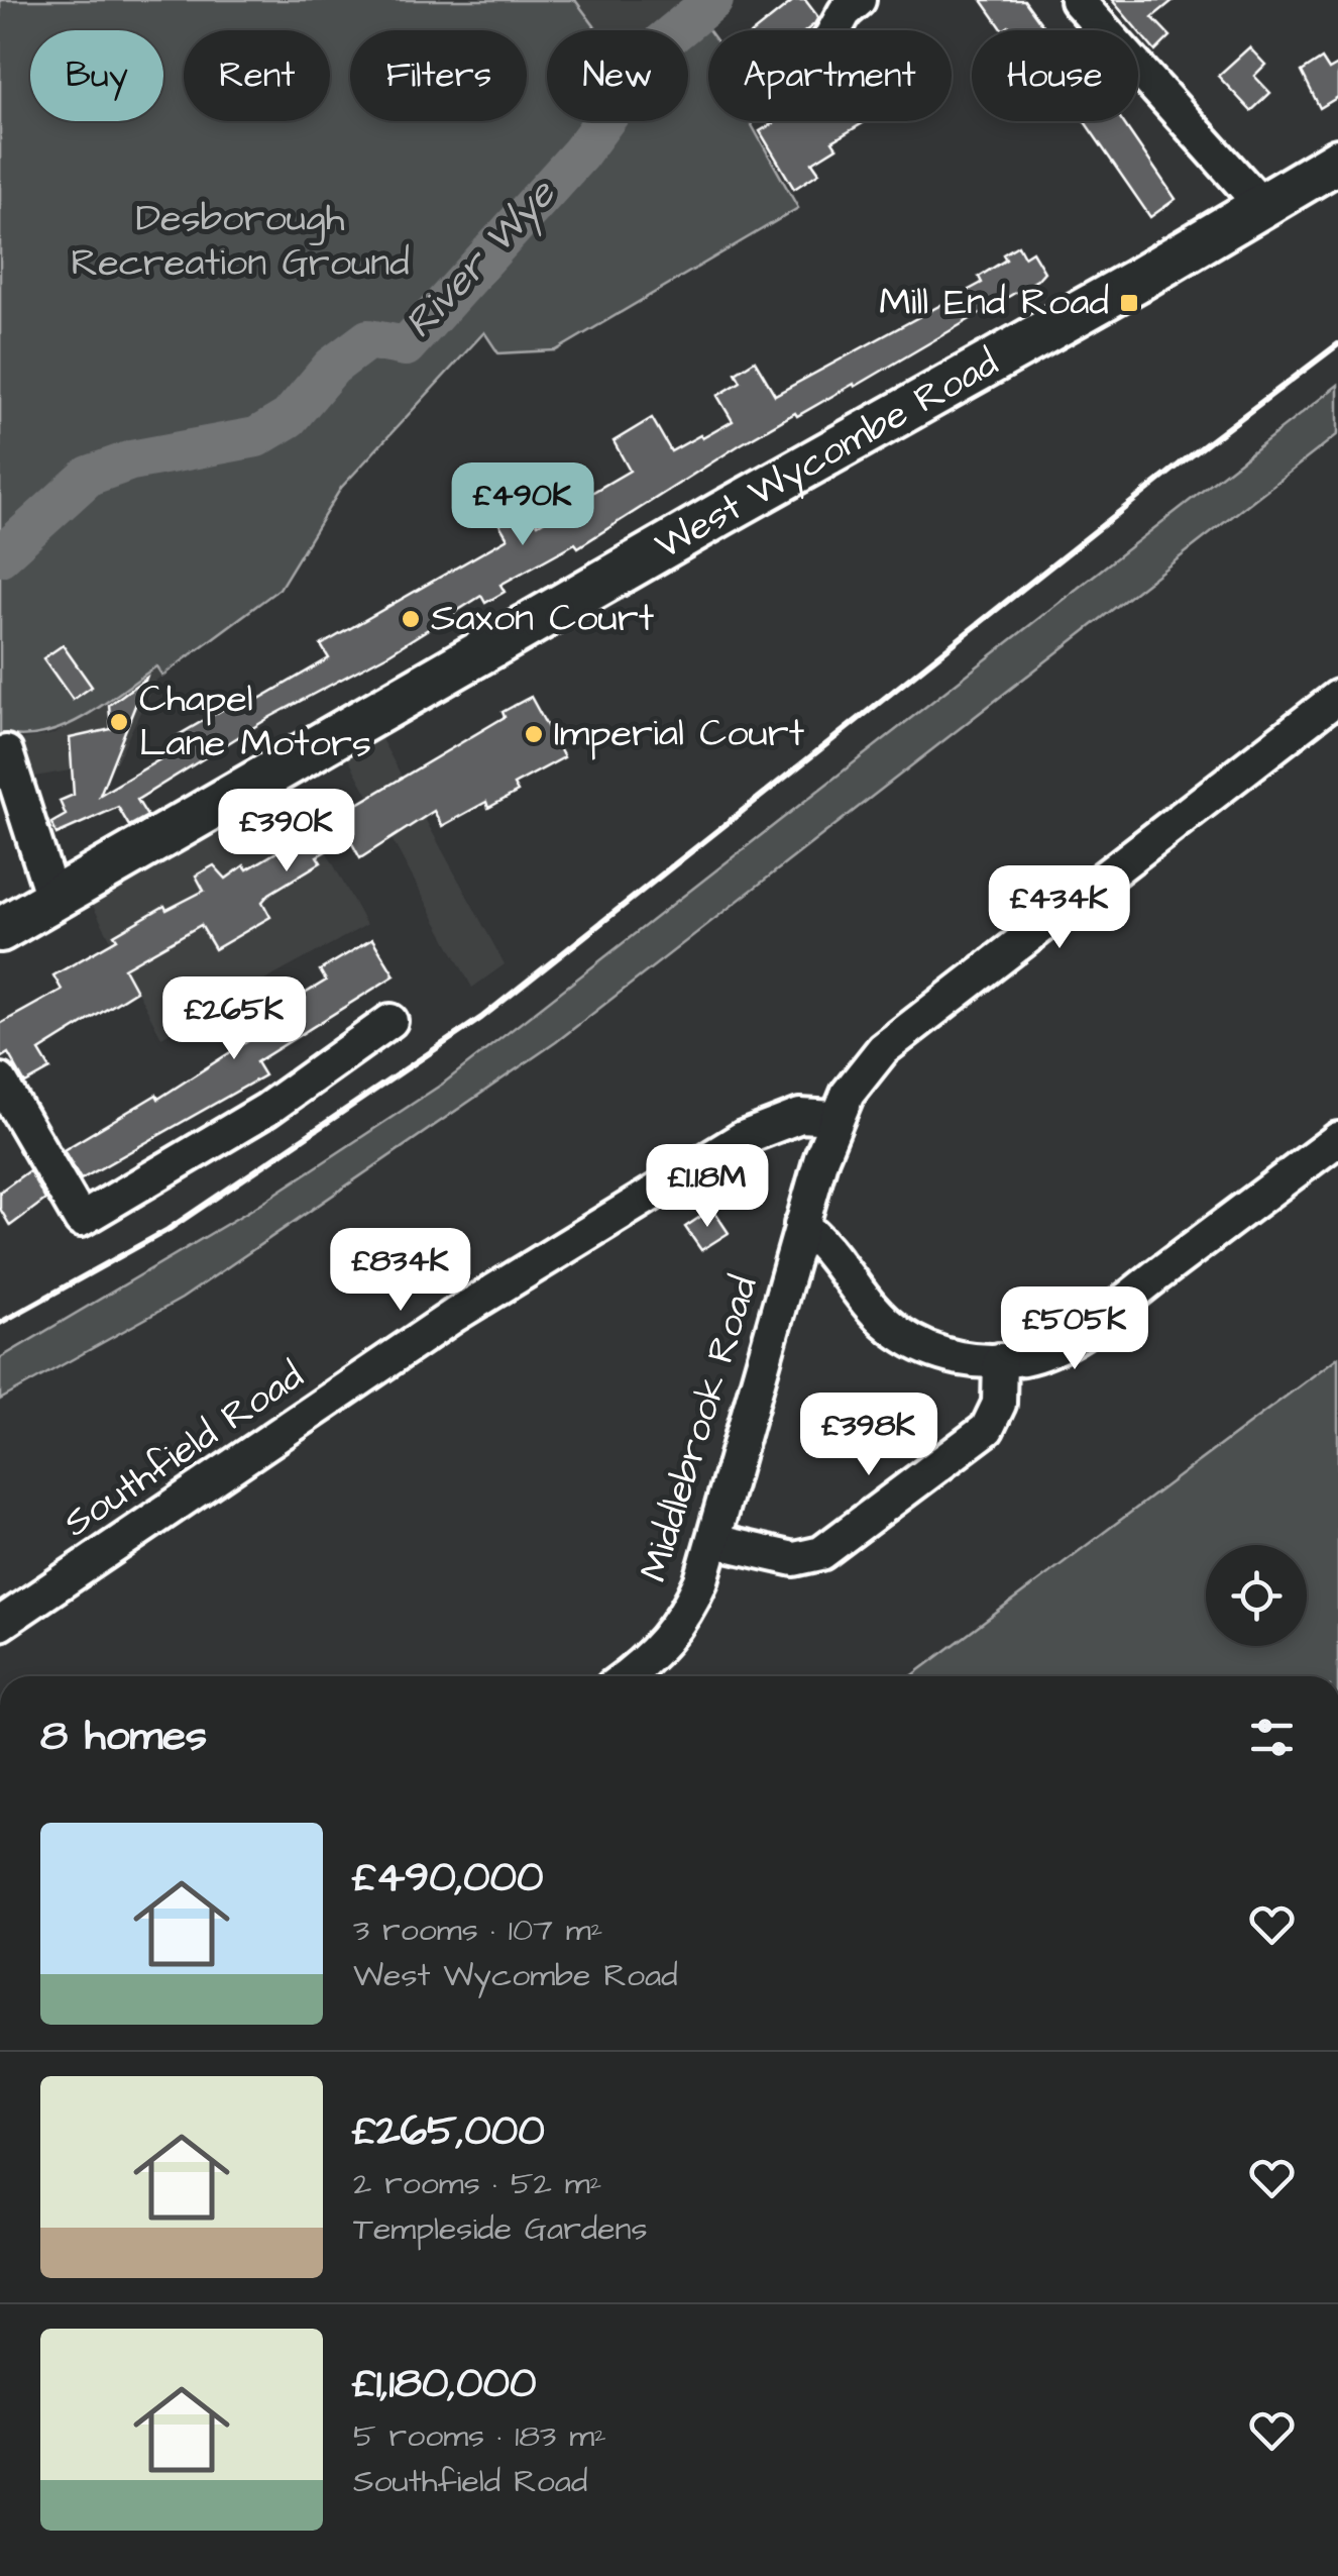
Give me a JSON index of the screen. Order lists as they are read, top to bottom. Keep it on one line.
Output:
{"streets":{"main road":["West Wycombe Road"],"street":["Middlebrook Road","Southfield Road"]},"water":["River Wye"],"parks":["Desborough Recreation Ground"],"places":{"transit":["Mill End Road"],"other":["Saxon Court","Chapel Lane Motors","Imperial Court"]},"page":{"chip":["Buy","Rent","Filters","New","Apartment","House"],"price":["£490K","£390K","£434K","£265K","£1.18M","£834K","£505K","£398K"],"heading":"8 homes","list":[{"name":"£490,000","note":"3 rooms · 107 m² · West Wycombe Road"},{"name":"£265,000","note":"2 rooms · 52 m² · Templeside Gardens"},{"name":"£1,180,000","note":"5 rooms · 183 m² · Southfield Road"}]}}
